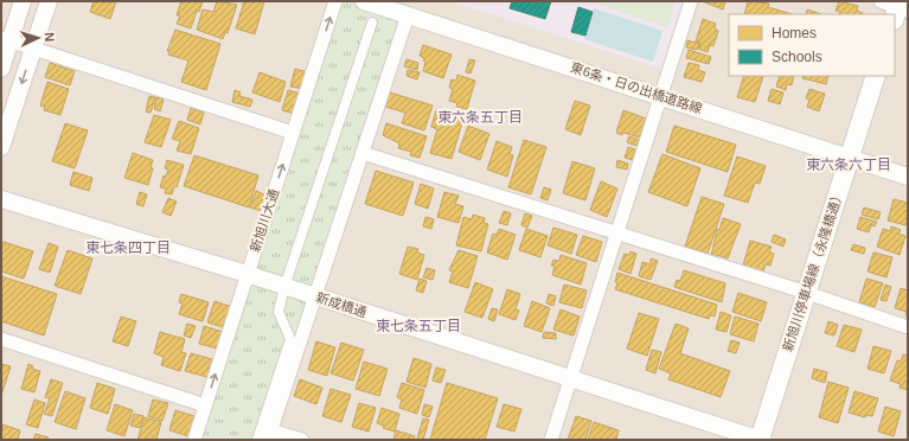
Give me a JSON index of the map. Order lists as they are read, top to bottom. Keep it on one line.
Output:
{"streets":{"main road":["新旭川停車場線（永隆橋通）"],"street":["東6条・日の出橋道路線","新旭川大通","新成橋通"]},"crossings":[["東6条・日の出橋道路線","新旭川停車場線（永隆橋通）"],["新旭川大通","新成橋通"],["新旭川停車場線（永隆橋通）","新成橋通"]],"districts":["東六条五丁目","東六条六丁目","東七条四丁目","東七条五丁目"],"legend":["Homes","Schools"],"north":"right"}
